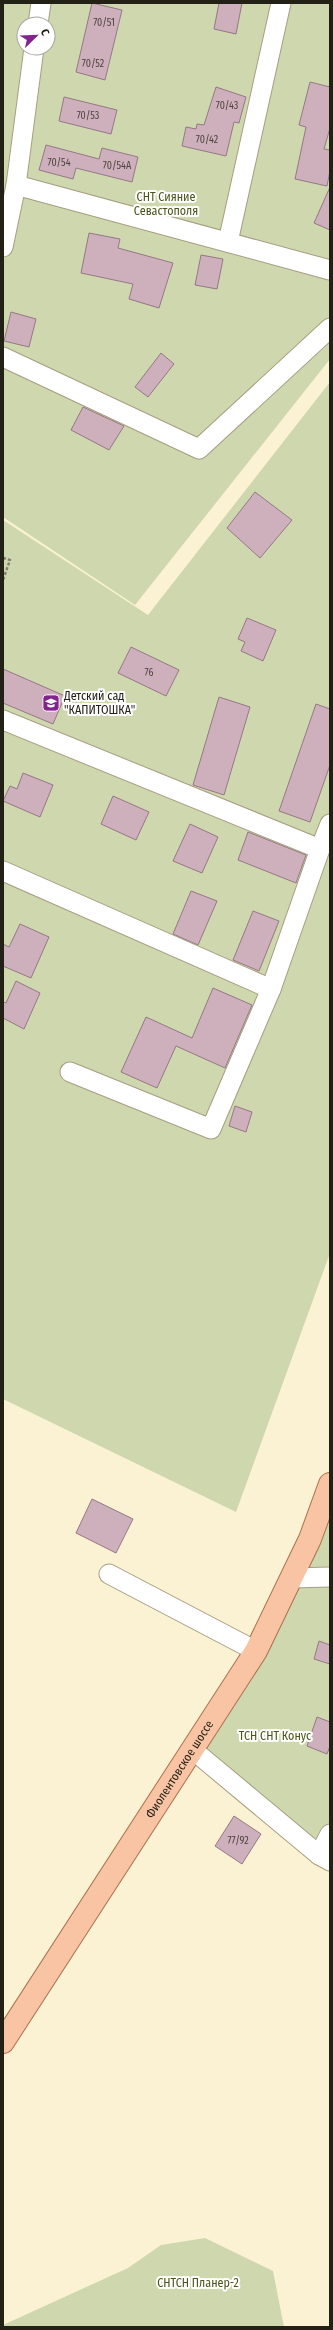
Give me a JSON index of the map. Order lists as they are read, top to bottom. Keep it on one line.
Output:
{"streets":{"main road":["Фиолентовское шоссе"]},"parks":["СНТ Сияние Севастополя","ТСН СНТ Конус","СНТСН Планер-2"],"places":{"school or university":["Детский сад \"КАПИТОШКА\""]},"house_numbers":["70/51","70/52","70/43","70/53","70/42","70/54","70/54А","76","77/92"],"north":"top right"}
